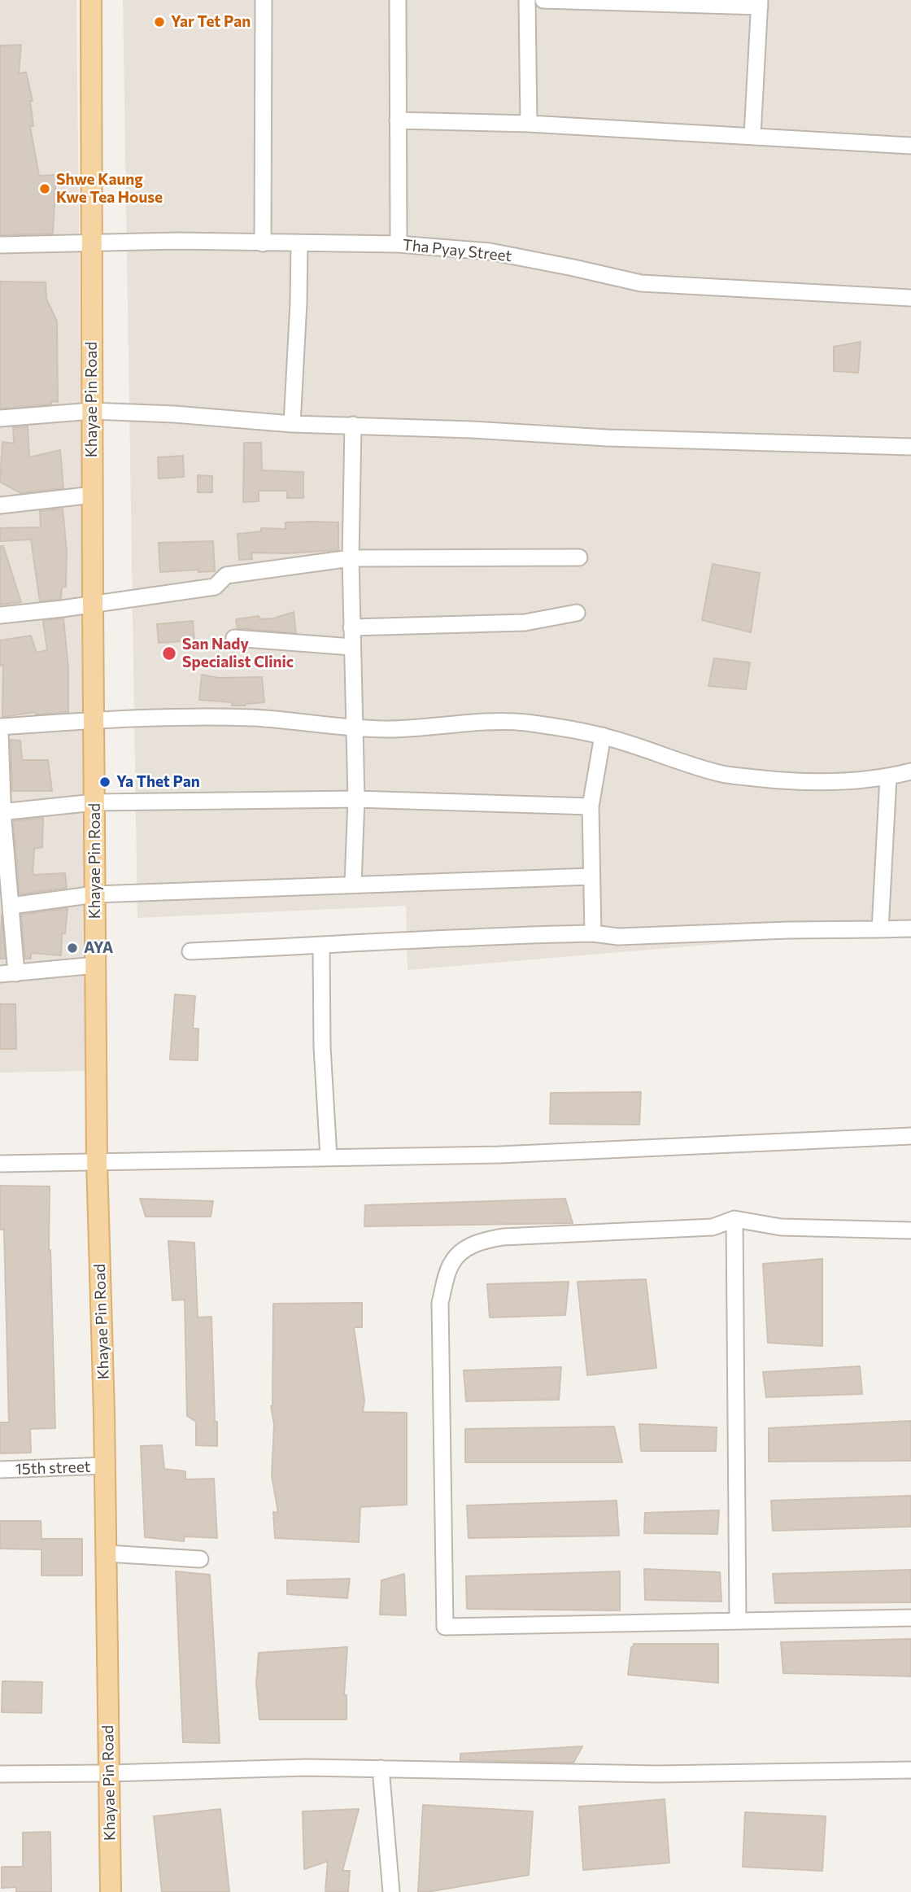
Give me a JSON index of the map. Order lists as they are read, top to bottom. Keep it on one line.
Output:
{"streets":{"main road":["Khayae Pin Road"],"street":["Tha Pyay Street","15th street"]},"crossings":[["Tha Pyay Street","Khayae Pin Road"],["Khayae Pin Road","15th street"]],"places":["Yar Tet Pan","Shwe Kaung Kwe Tea House","San Nady Specialist Clinic","Ya Thet Pan","AYA"]}
